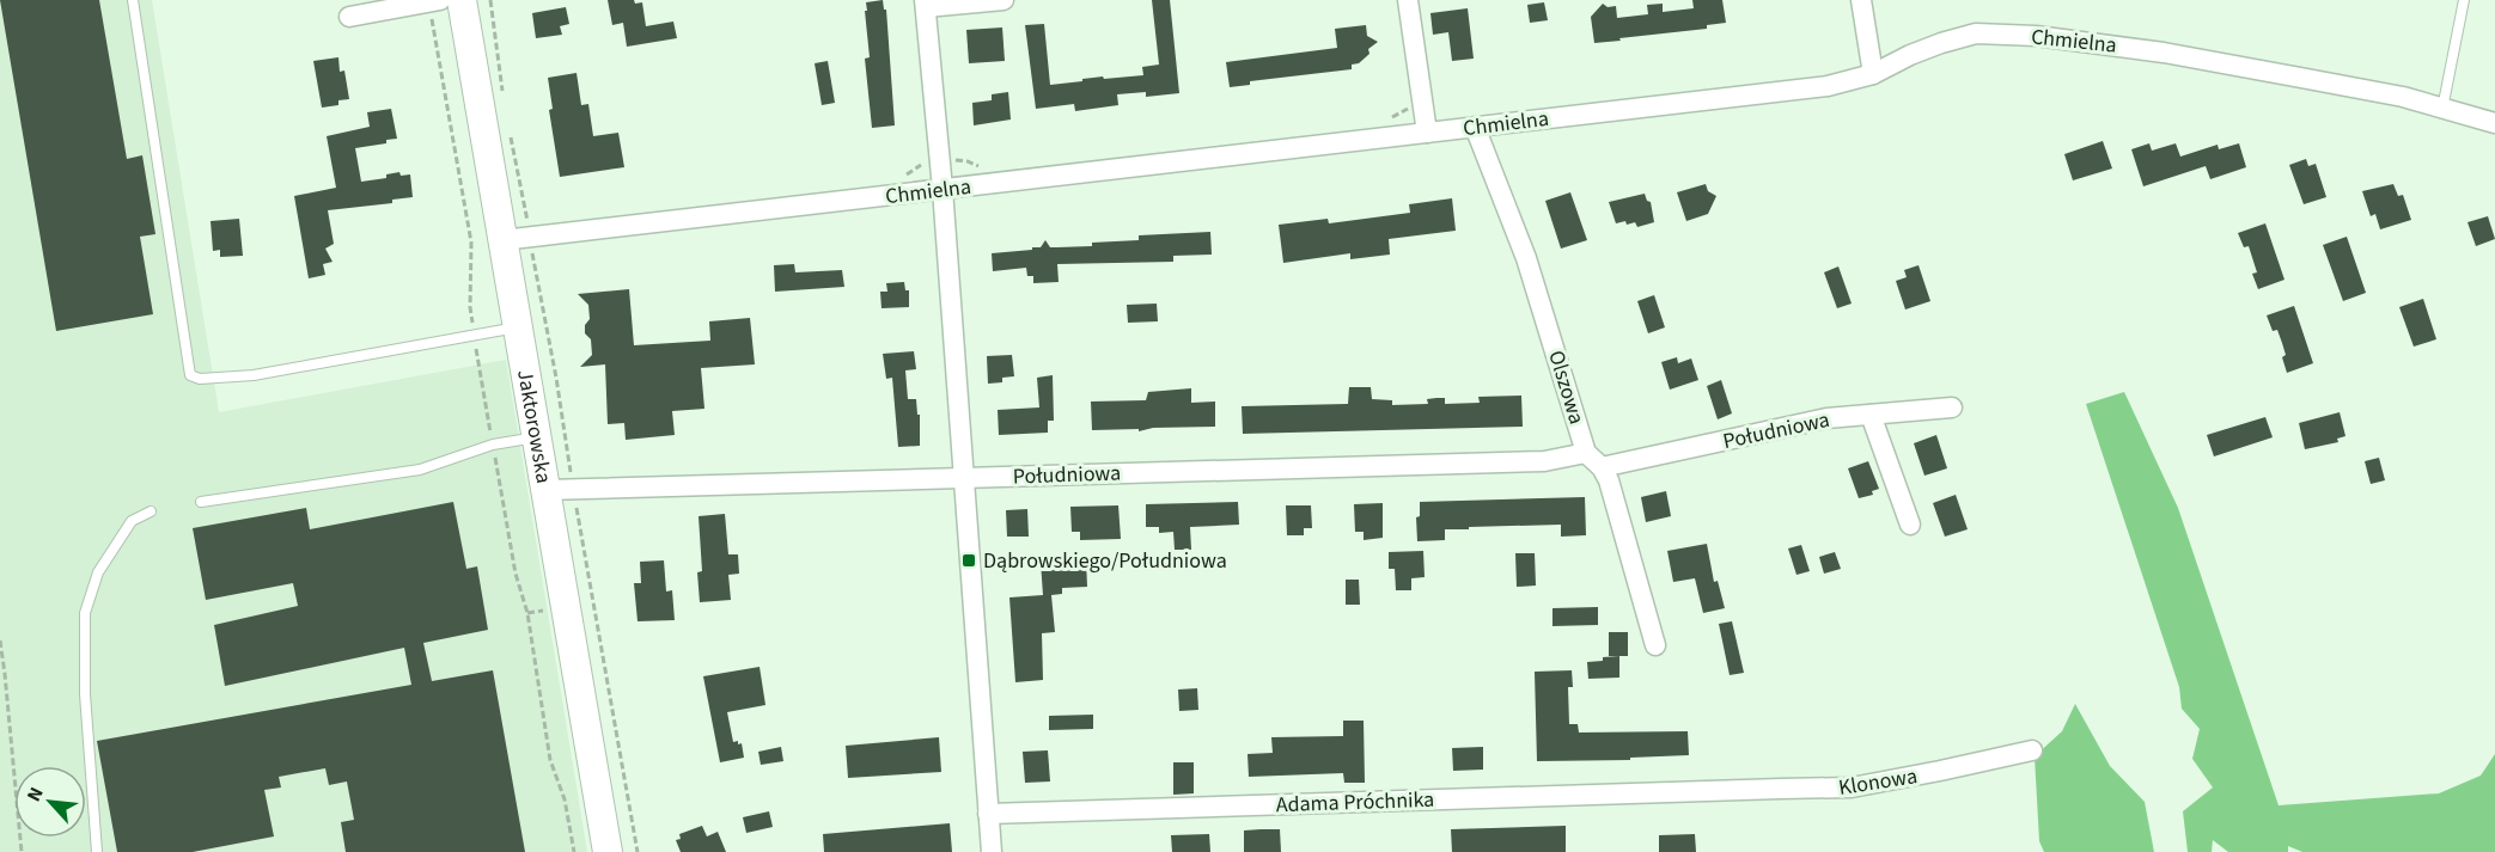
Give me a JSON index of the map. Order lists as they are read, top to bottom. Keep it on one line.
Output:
{"streets":{"main road":["Jaktorowska"],"street":["Chmielna","Olszowa","Południowa","Klonowa","Adama Próchnika"]},"crossings":[["Chmielna","Olszowa"],["Chmielna","Jaktorowska"],["Olszowa","Południowa"],["Jaktorowska","Południowa"],["Klonowa","Adama Próchnika"]],"places":{"transit":["Dąbrowskiego/Południowa"]},"north":"top left"}
